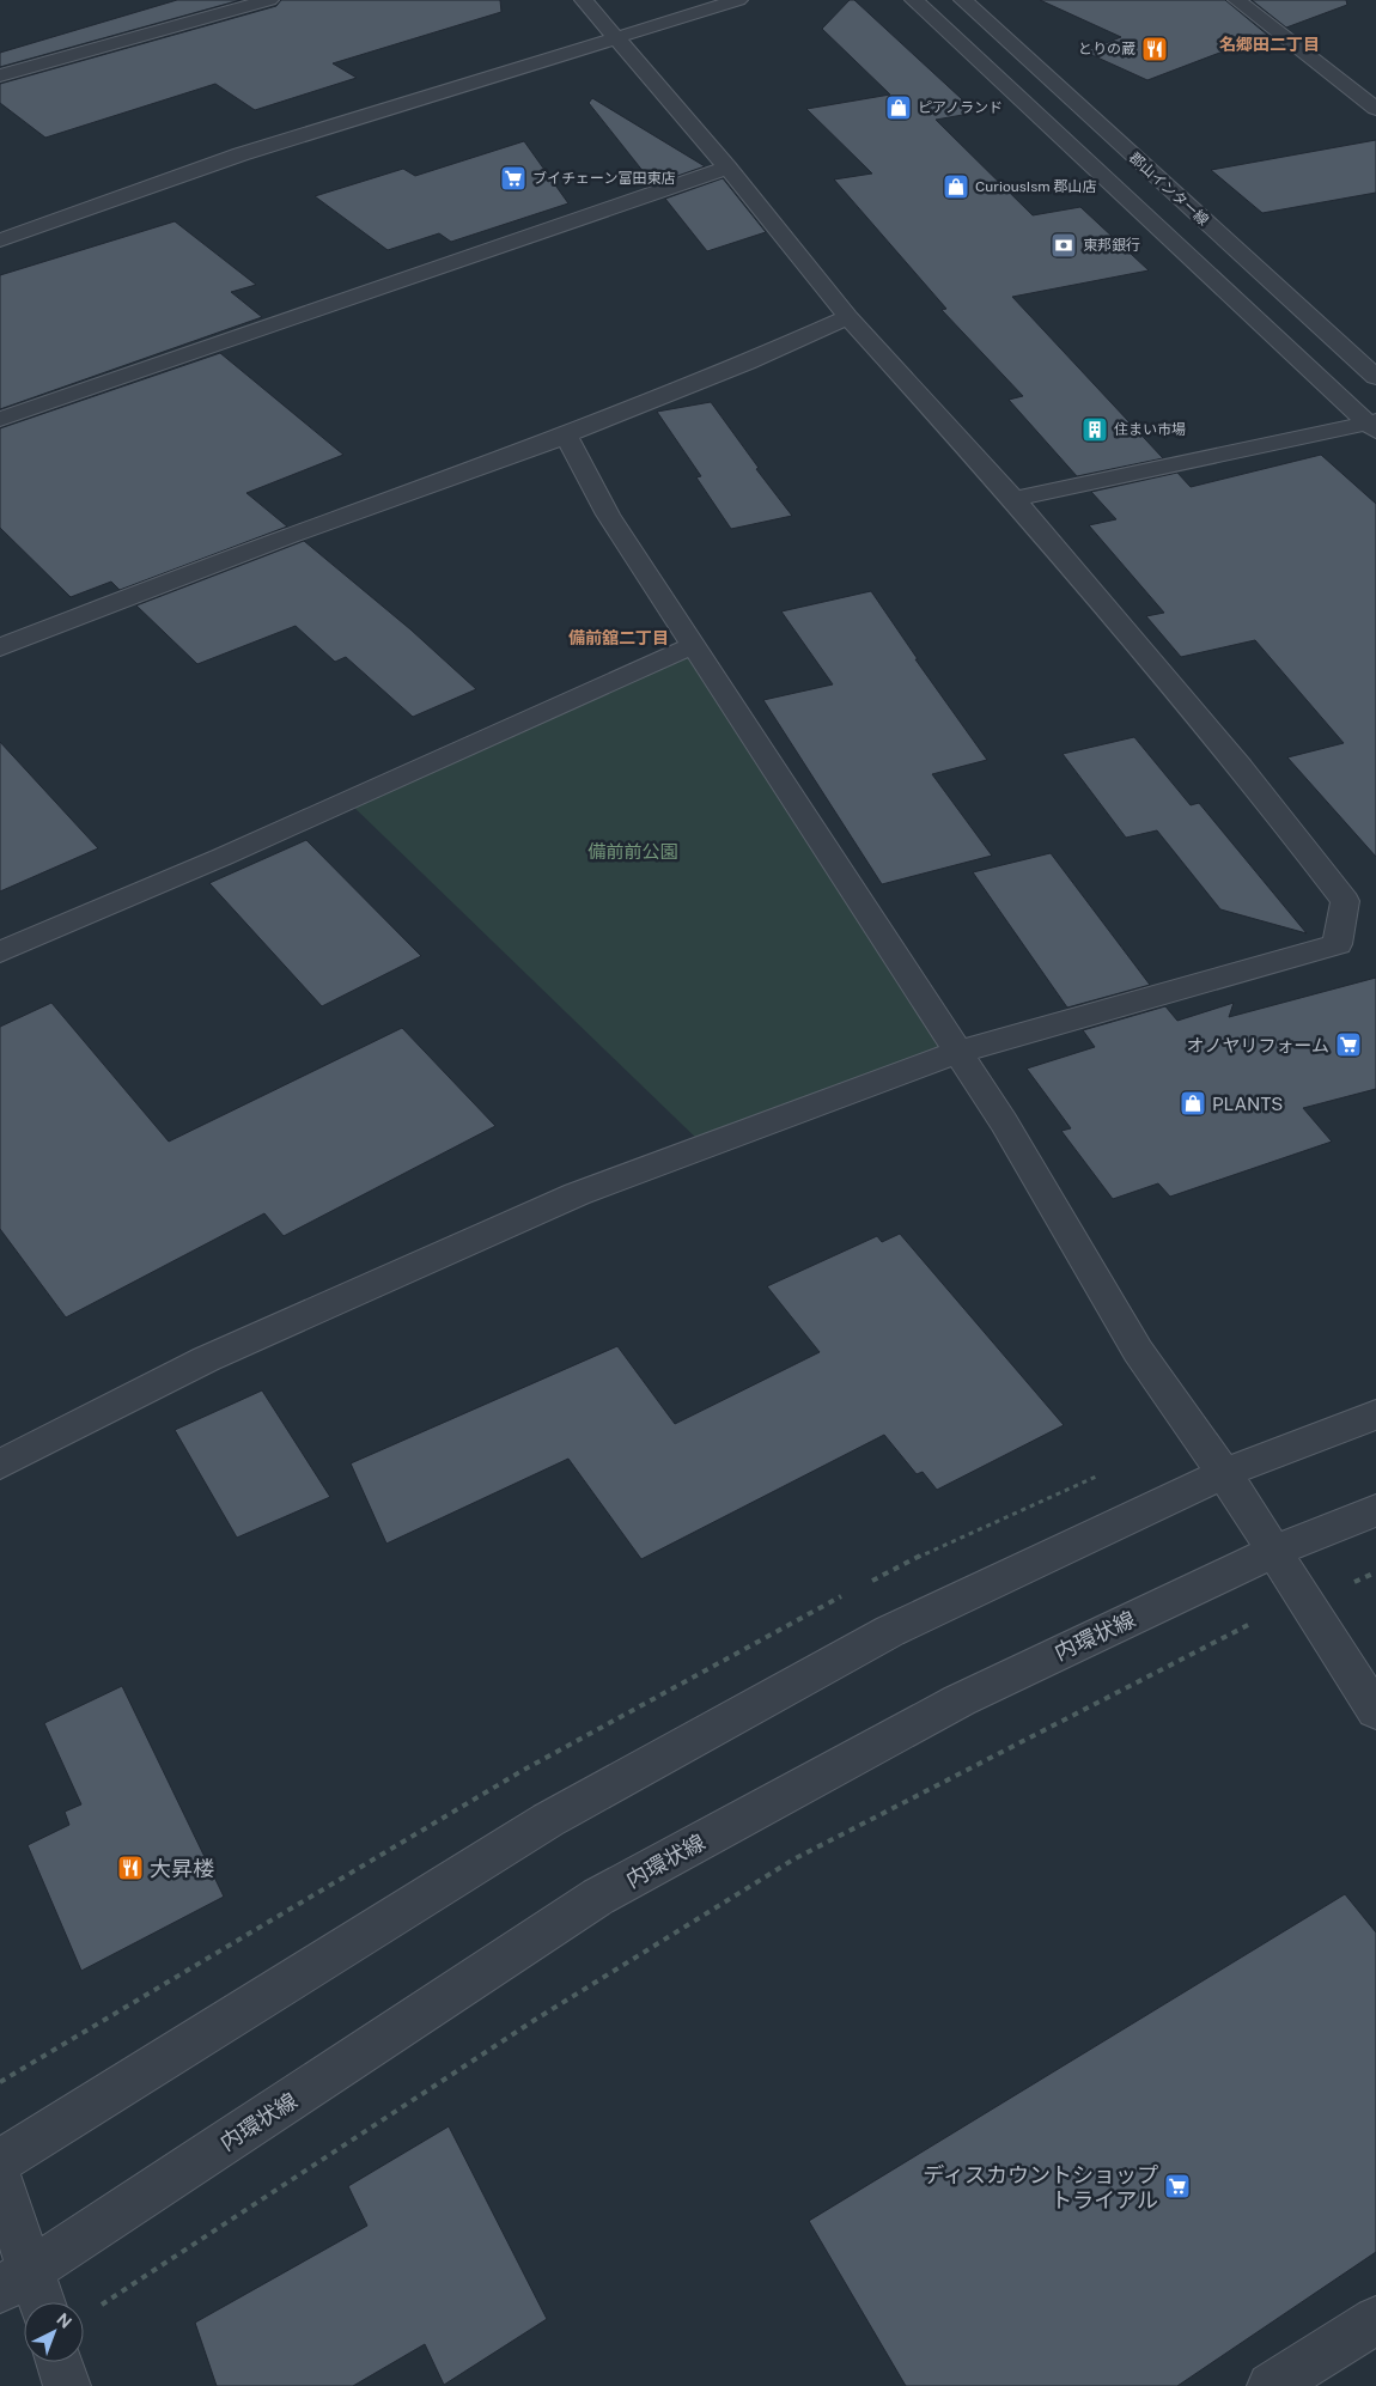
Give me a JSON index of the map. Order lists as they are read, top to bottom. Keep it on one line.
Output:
{"streets":{"street":["郡山インター線","内環状線"]},"districts":["名郷田二丁目","備前舘二丁目"],"parks":["備前前公園"],"places":{"restaurant":["とりの蔵","大昇楼"],"shop":["ピアノランド","CuriousIsm 郡山店","PLANTS"],"supermarket":["ブイチェーン富田東店","オノヤリフォーム","ディスカウントショップ トライアル"],"bank":["東邦銀行"],"building":["住まい市場"]},"north":"top right"}
